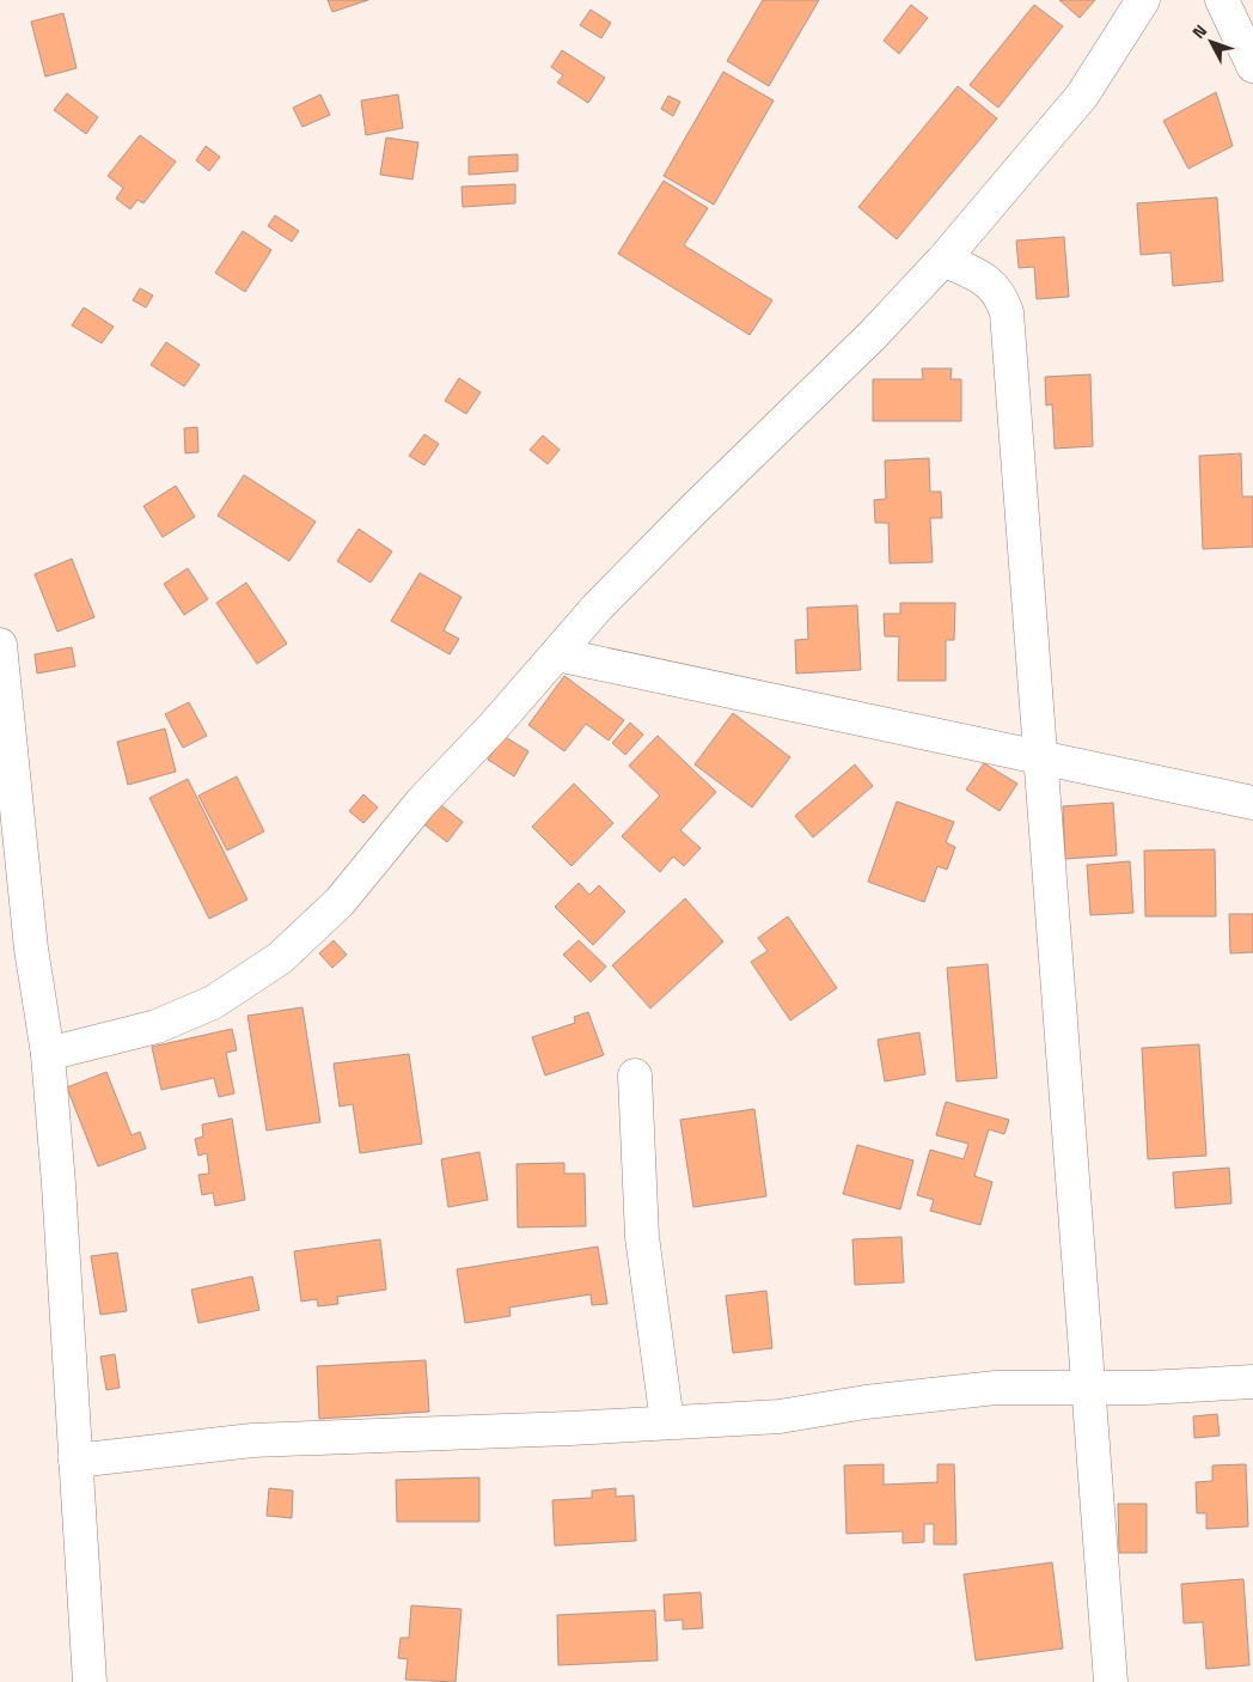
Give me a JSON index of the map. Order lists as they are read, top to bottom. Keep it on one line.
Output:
{"north":"top left"}
